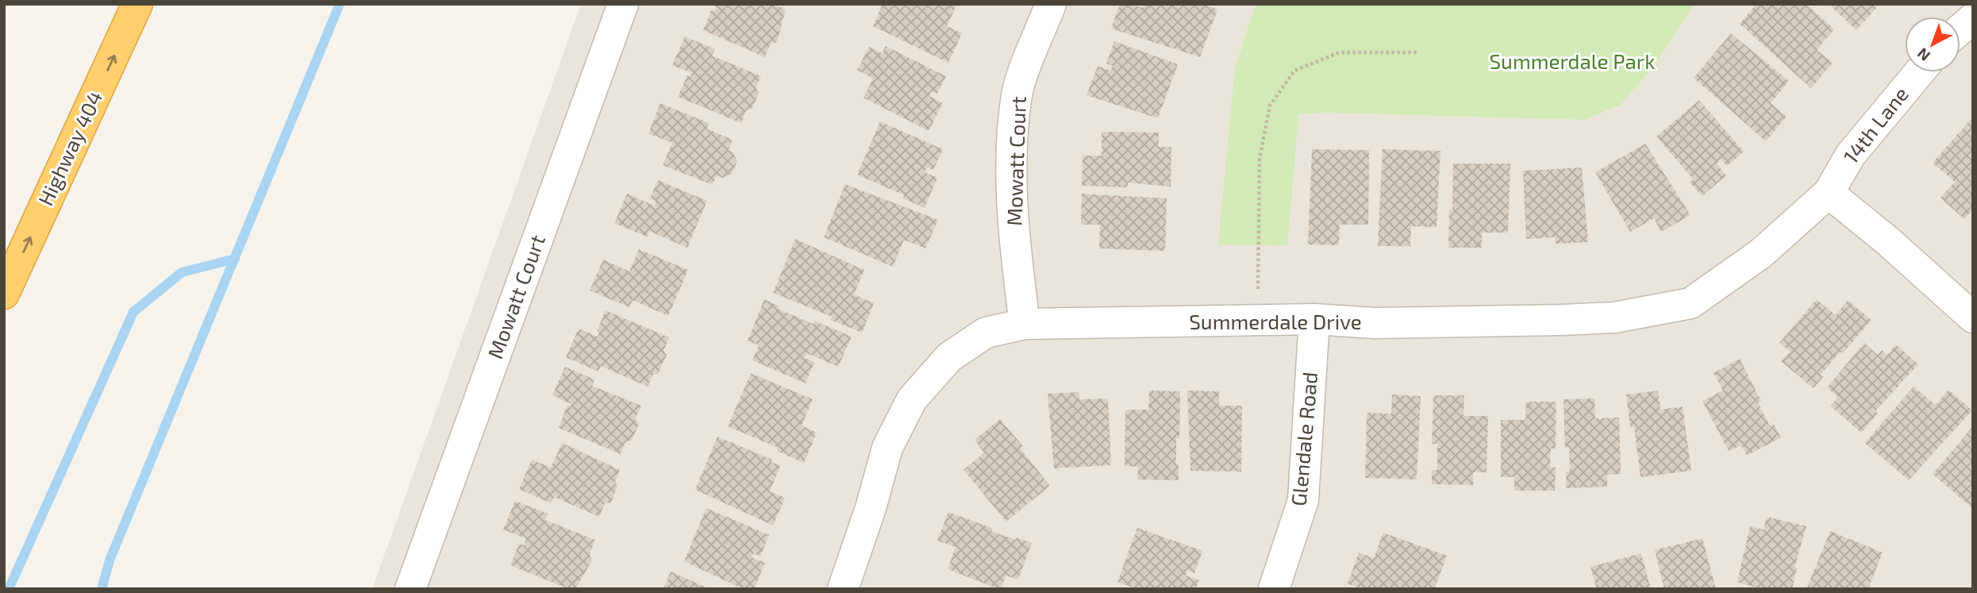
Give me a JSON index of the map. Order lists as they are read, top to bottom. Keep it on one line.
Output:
{"streets":{"highway":["Highway 404"],"street":["14th Lane","Mowatt Court","Summerdale Drive","Glendale Road"]},"crossings":[["14th Lane","Summerdale Drive"],["Mowatt Court","Summerdale Drive"],["Summerdale Drive","Glendale Road"]],"one_way":["Highway 404"],"parks":["Summerdale Park"],"north":"bottom left"}
